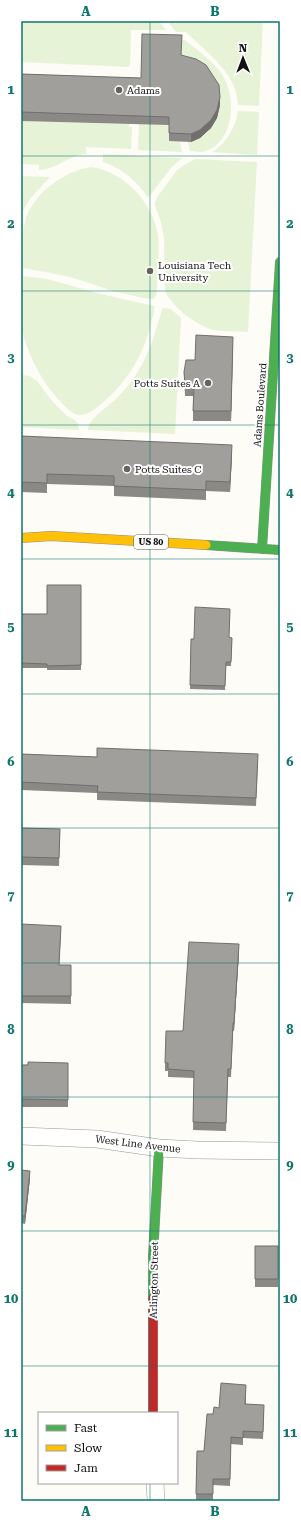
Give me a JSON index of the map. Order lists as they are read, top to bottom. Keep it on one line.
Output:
{"streets":{"street":["Adams Boulevard","US 80","West Line Avenue","Arlington Street"]},"crossings":[["Adams Boulevard","US 80"],["West Line Avenue","Arlington Street"]],"places":["Adams","Louisiana Tech University","Potts Suites A","Potts Suites C"],"legend":["Fast","Slow","Jam"],"north":"top","grid":{"columns":["A","B"],"rows":["1","2","3","4","5","6","7","8","9","10","11"]}}
